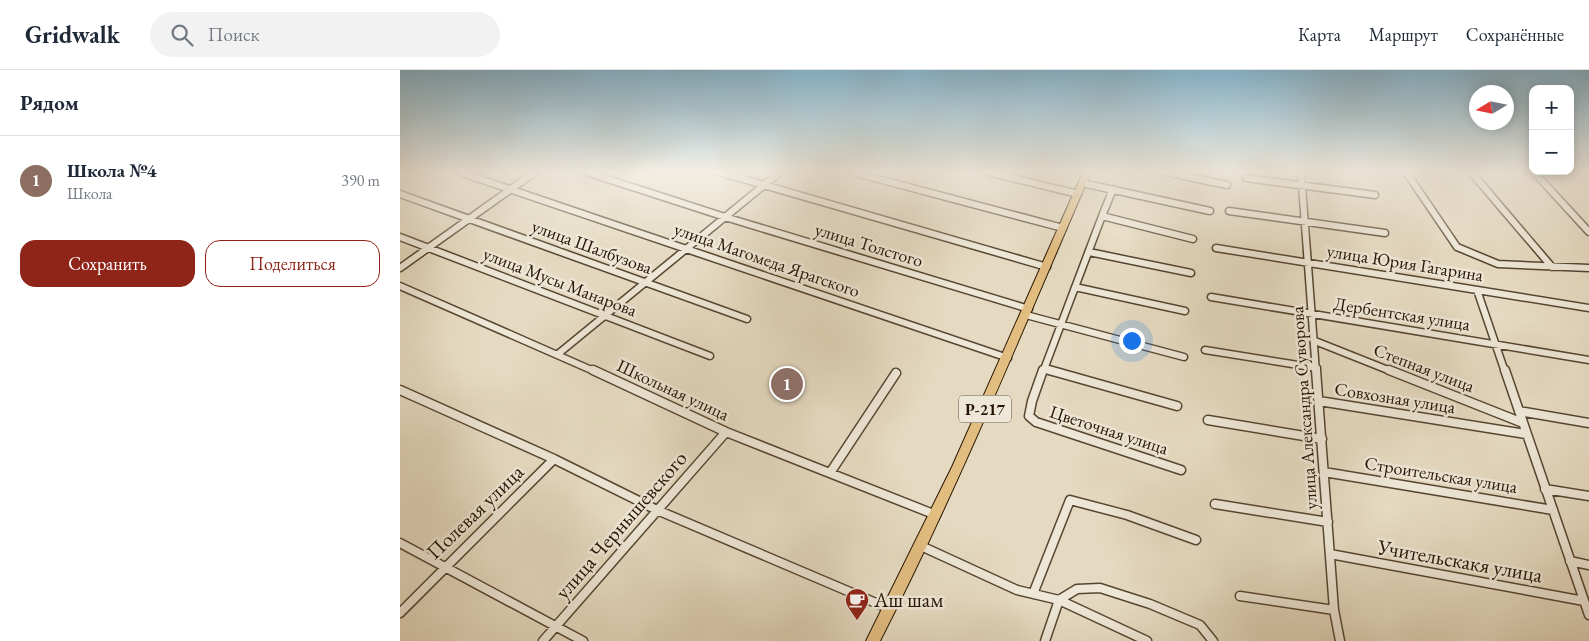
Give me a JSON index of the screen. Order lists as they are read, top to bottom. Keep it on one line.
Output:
{"streets":{"highway":["Р-217"],"street":["улица Толстого","улица Шалбузова","улица Магомеда Ярагского","улица Юрия Гагарина","улица Мусы Манарова","Дербентская улица","Степная улица","Школьная улица","Совхозная улица","улица Александра Суворова","Цветочная улица","Строительская улица","Полевая улица","улица Чернышевского","Учительскакя улица"]},"crossings":[["улица Толстого","Р-217"],["улица Магомеда Ярагского","Р-217"],["улица Юрия Гагарина","улица Александра Суворова"],["Дербентская улица","улица Александра Суворова"],["Степная улица","улица Александра Суворова"],["Школьная улица","Р-217"],["Школьная улица","улица Чернышевского"],["Совхозная улица","улица Александра Суворова"],["улица Александра Суворова","Строительская улица"],["улица Александра Суворова","Учительскакя улица"]],"places":{"cafe":["Аш шам"]},"north":"left","page":{"header":"Gridwalk","search":"Поиск","nav":["Карта","Маршрут","Сохранённые"],"heading":"Рядом","map_buttons":["+","−"],"list":[{"mark":"1","name":"Школа №4","note":"Школа","value":"390 m"}],"buttons":["Сохранить","Поделиться"],"pins":"1"}}
